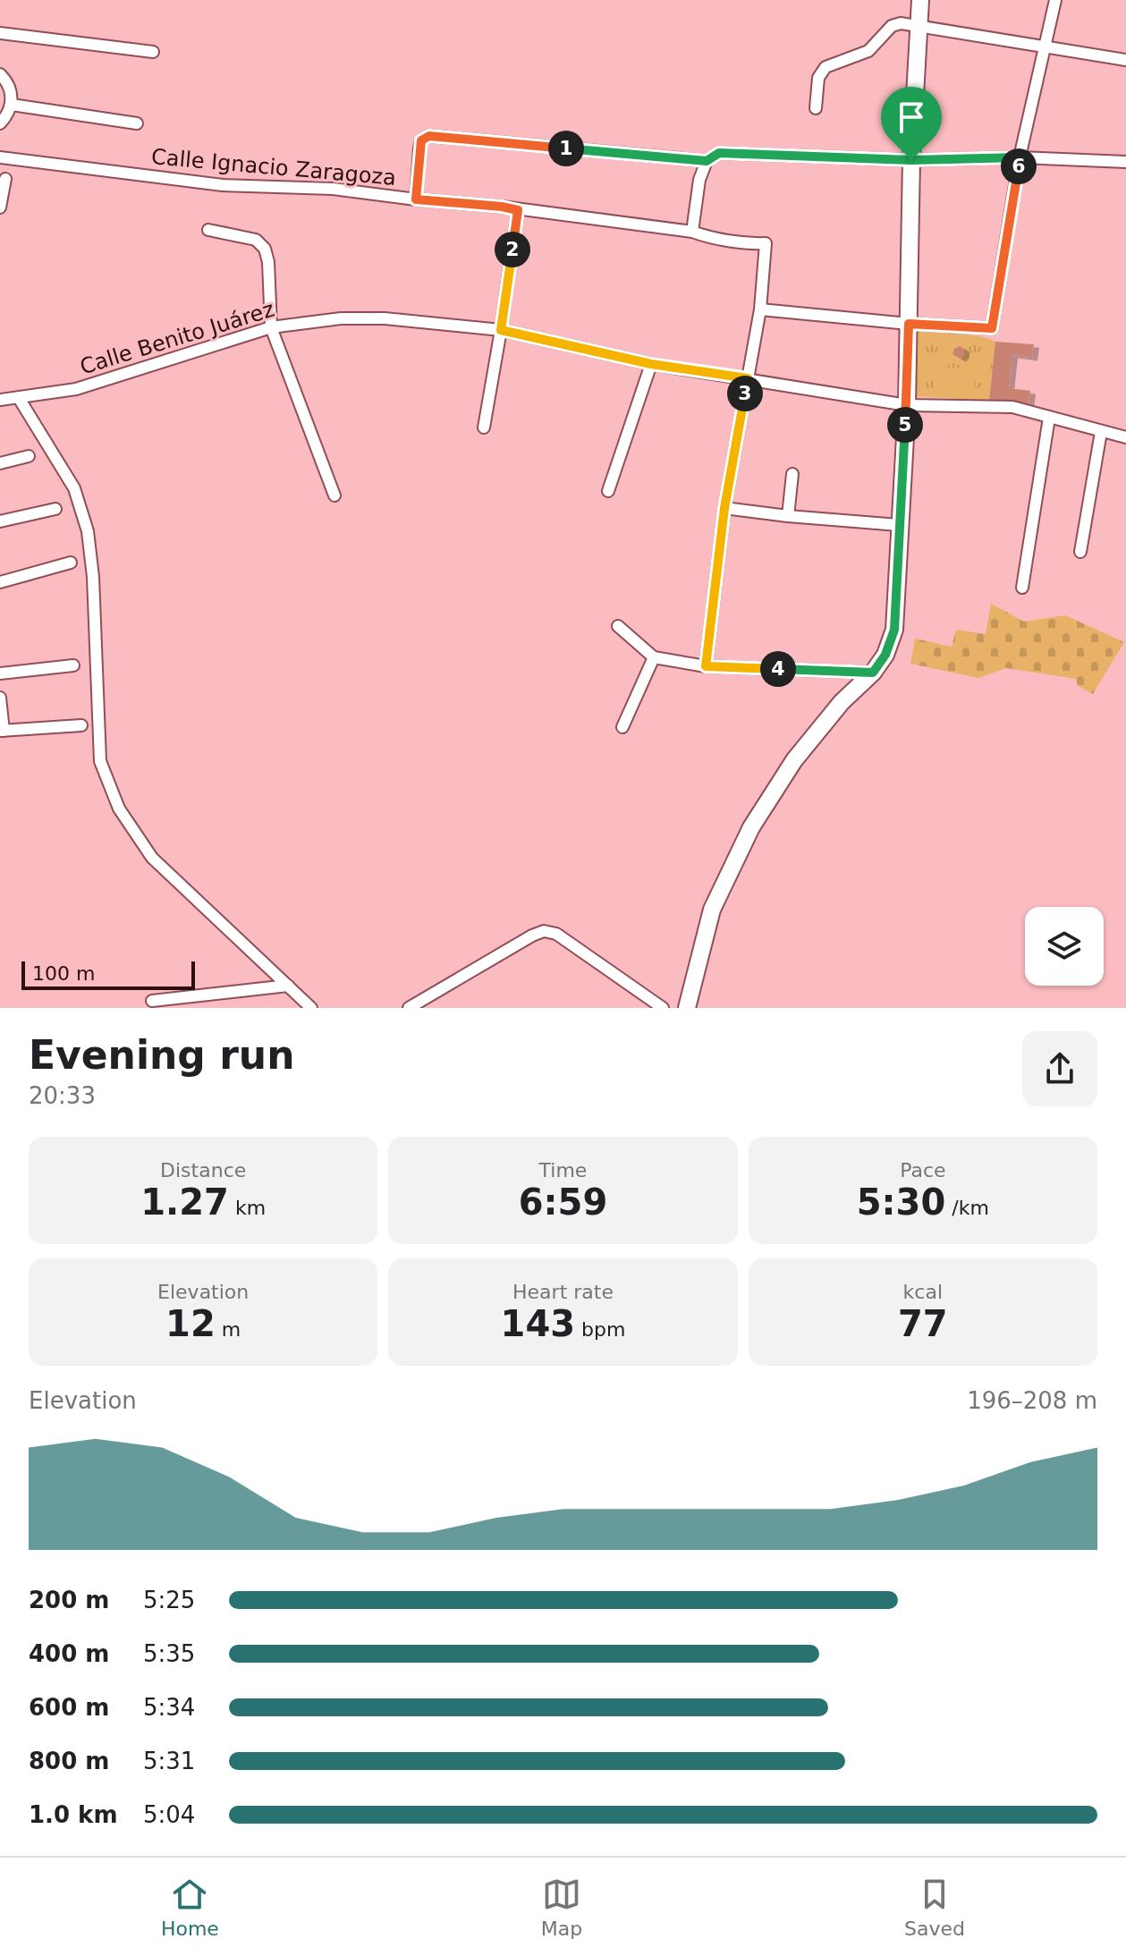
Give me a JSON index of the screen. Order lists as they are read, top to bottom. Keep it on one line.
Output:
{"streets":{"street":["Calle Ignacio Zaragoza","Calle Benito Juárez"]},"scale_bar":"100 m","page":{"pins":["1","6","2","3","5","4"],"scale":"100 m","heading":["Evening run","20:33"],"stats":[["Distance","1.27 km"],["Time","6:59"],["Pace","5:30 /km"],["Elevation","12 m"],["Heart rate","143 bpm"],["kcal","77"]],"chart":["Elevation","196–208 m"],"list":[{"name":"200 m","note":"5:25"},{"name":"400 m","note":"5:35"},{"name":"600 m","note":"5:34"},{"name":"800 m","note":"5:31"},{"name":"1.0 km","note":"5:04"}],"tabs":["Home","Map","Saved"]}}
